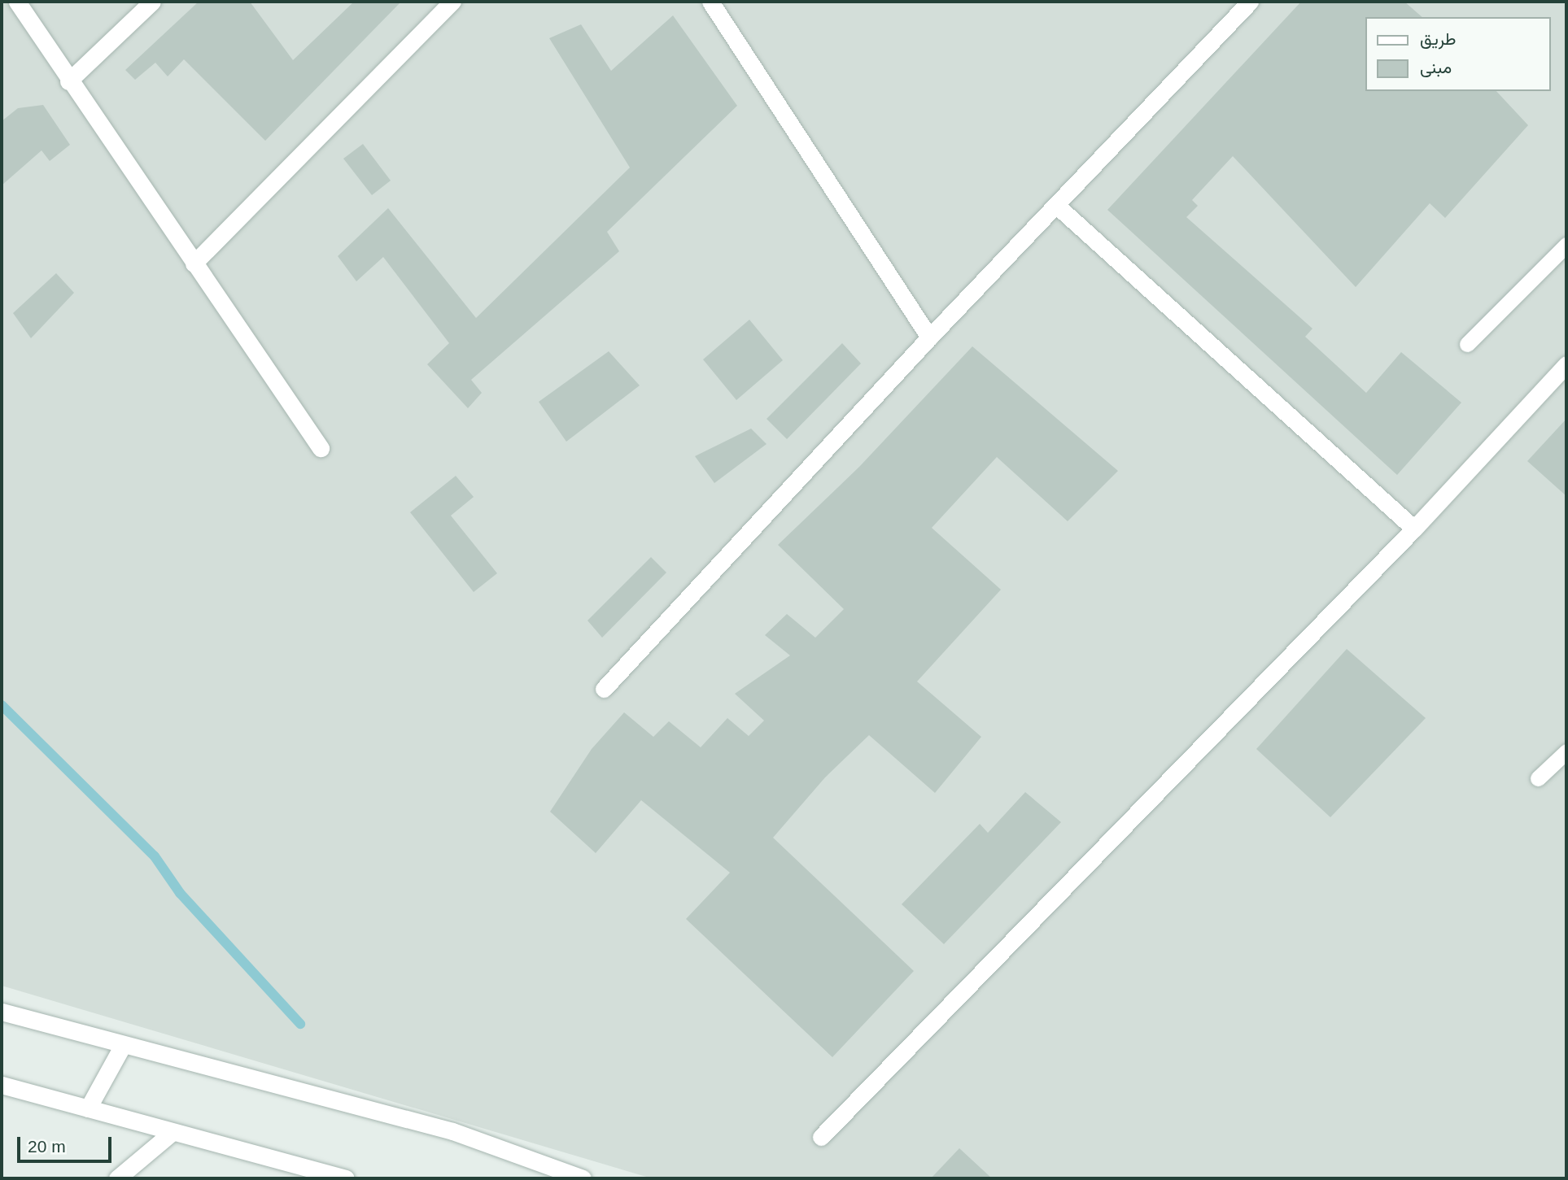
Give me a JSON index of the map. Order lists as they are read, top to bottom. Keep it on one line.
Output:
{"legend":["طريق","مبنى"],"scale_bar":"20 m"}
